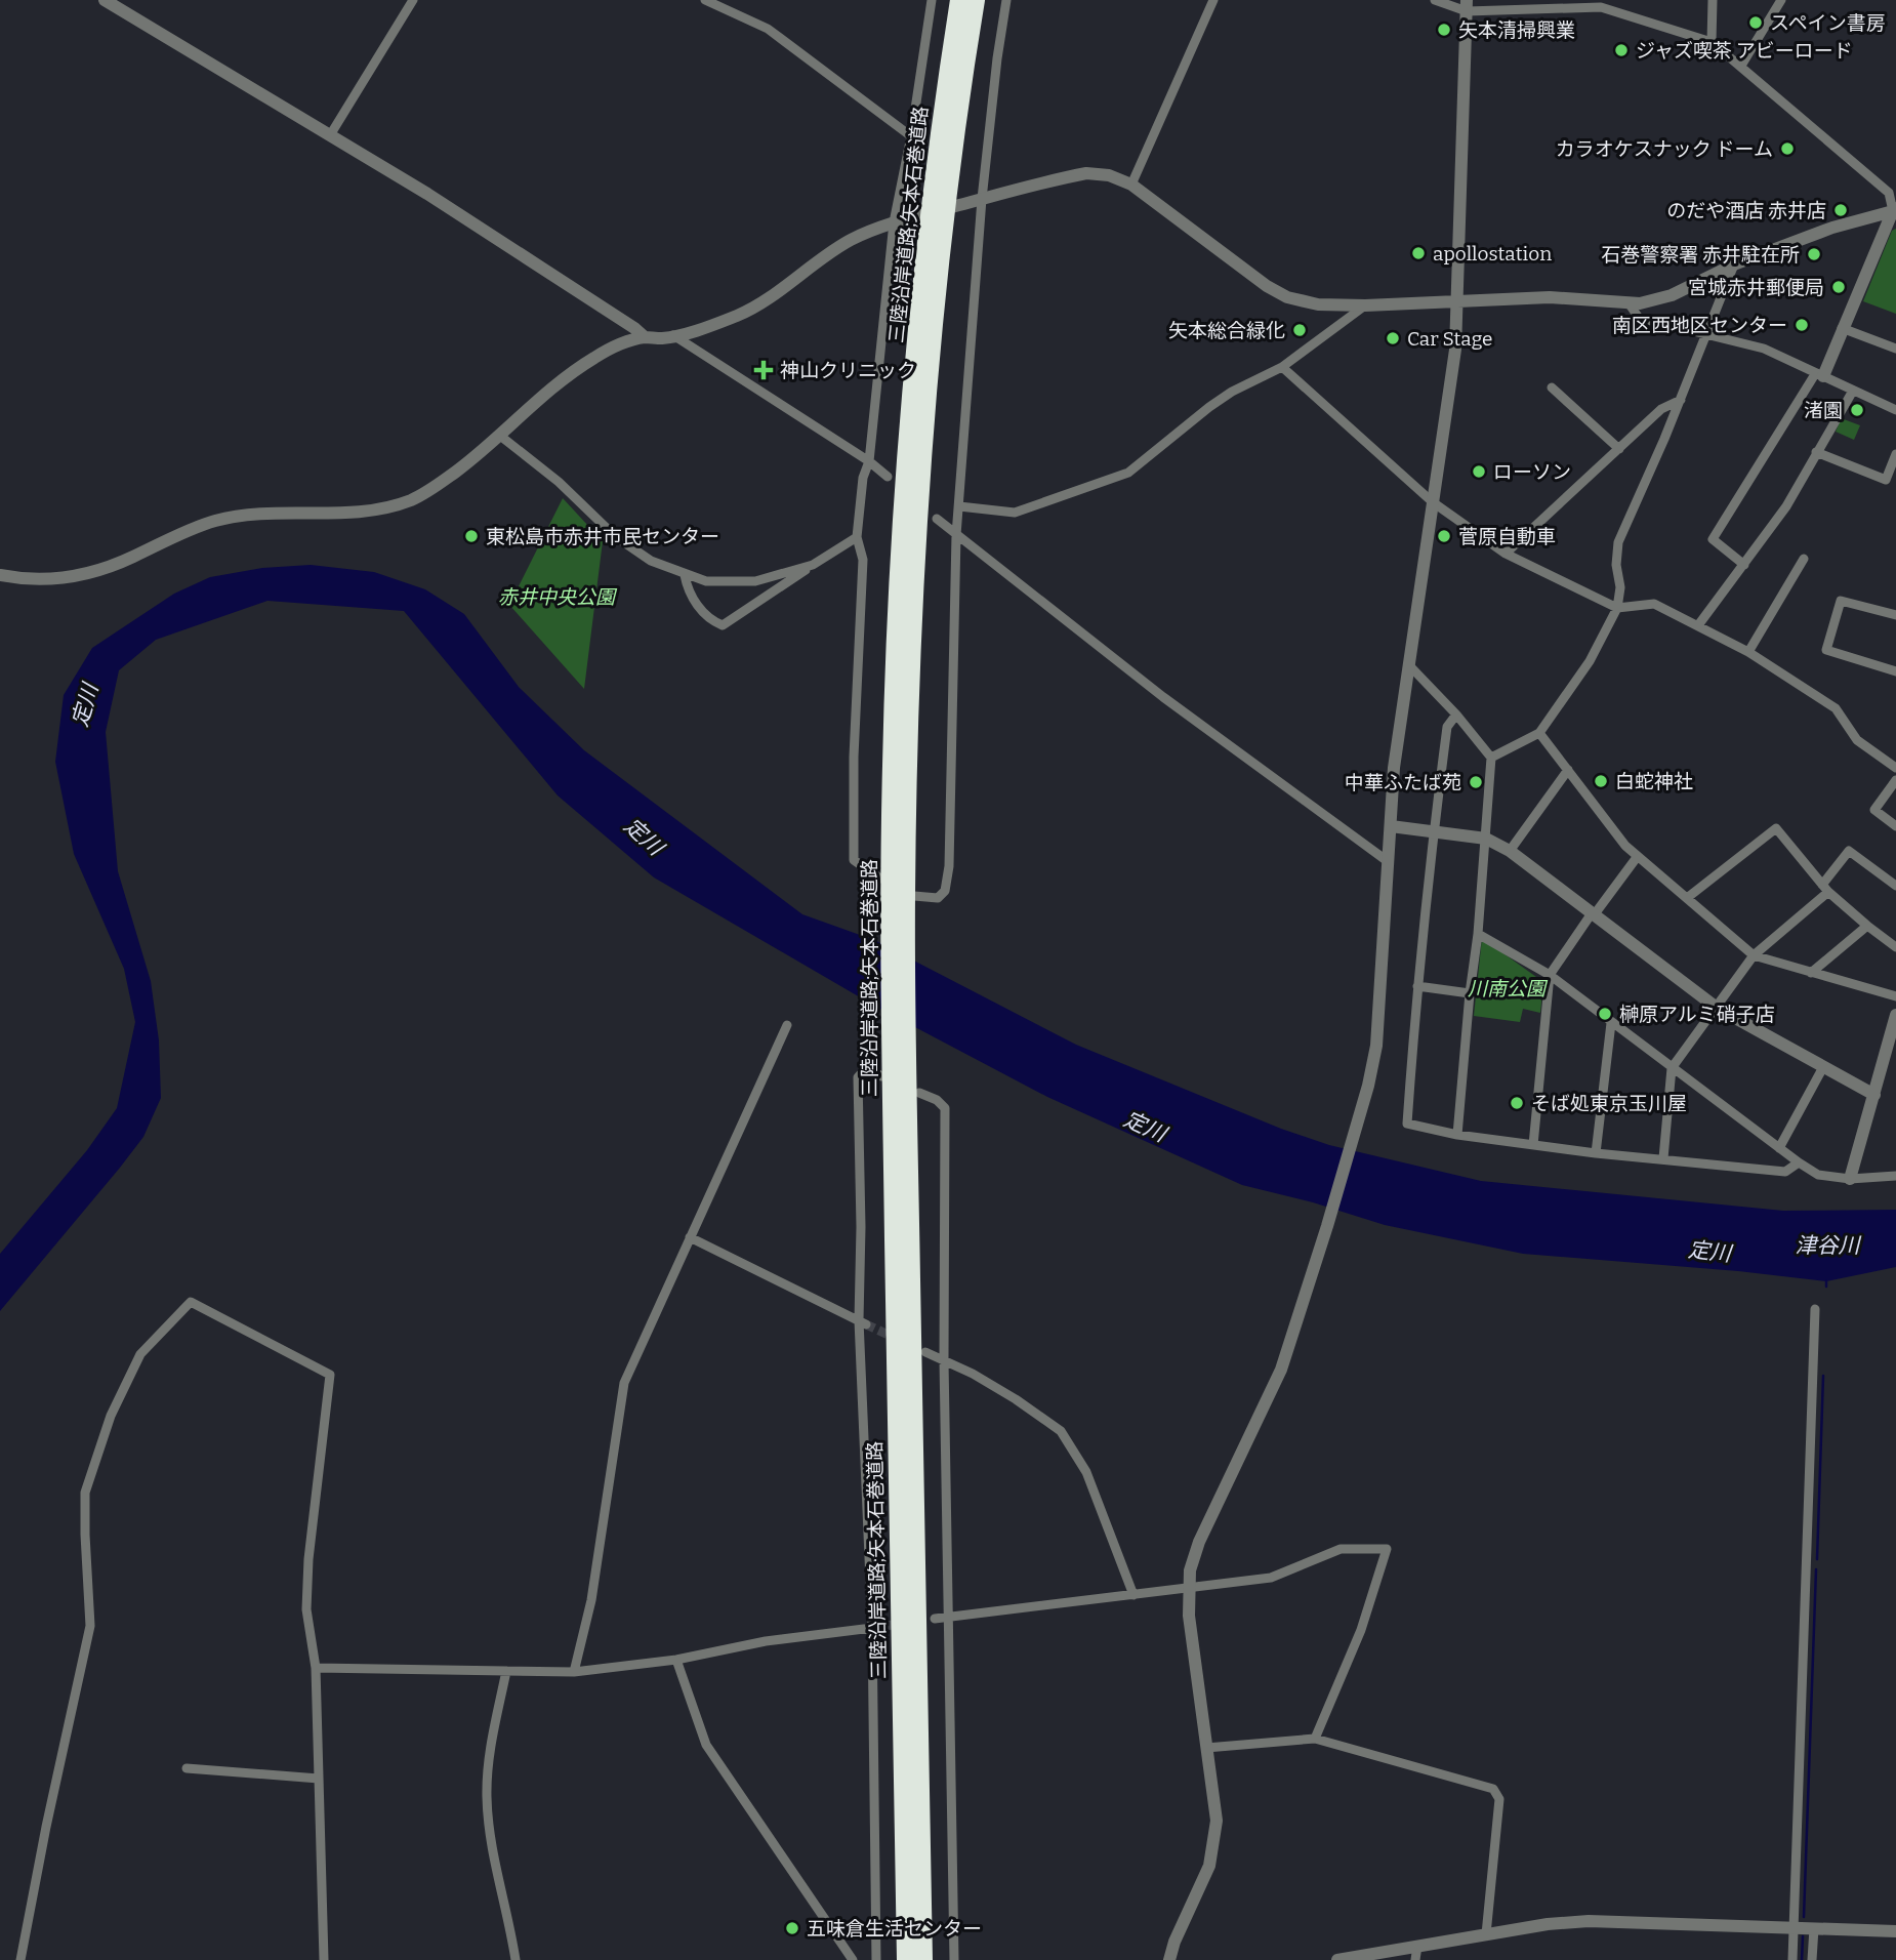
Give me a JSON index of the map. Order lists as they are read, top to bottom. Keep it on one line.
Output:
{"streets":{"highway":["三陸沿岸道路;矢本石巻道路"]},"water":["定川","津谷川"],"parks":["赤井中央公園","川南公園"],"places":{"other":["スペイン書房","矢本清掃興業","ジャズ喫茶 アビーロード","カラオケスナック ドーム","のだや酒店 赤井店","apollostation","石巻警察署 赤井駐在所","宮城赤井郵便局","南区西地区センター","矢本総合緑化","Car Stage","渚園","ローソン","東松島市赤井市民センター","菅原自動車","白蛇神社","中華ふたば苑","榊原アルミ硝子店","そば処東京玉川屋","五味倉生活センター"],"health":["神山クリニック"]}}
